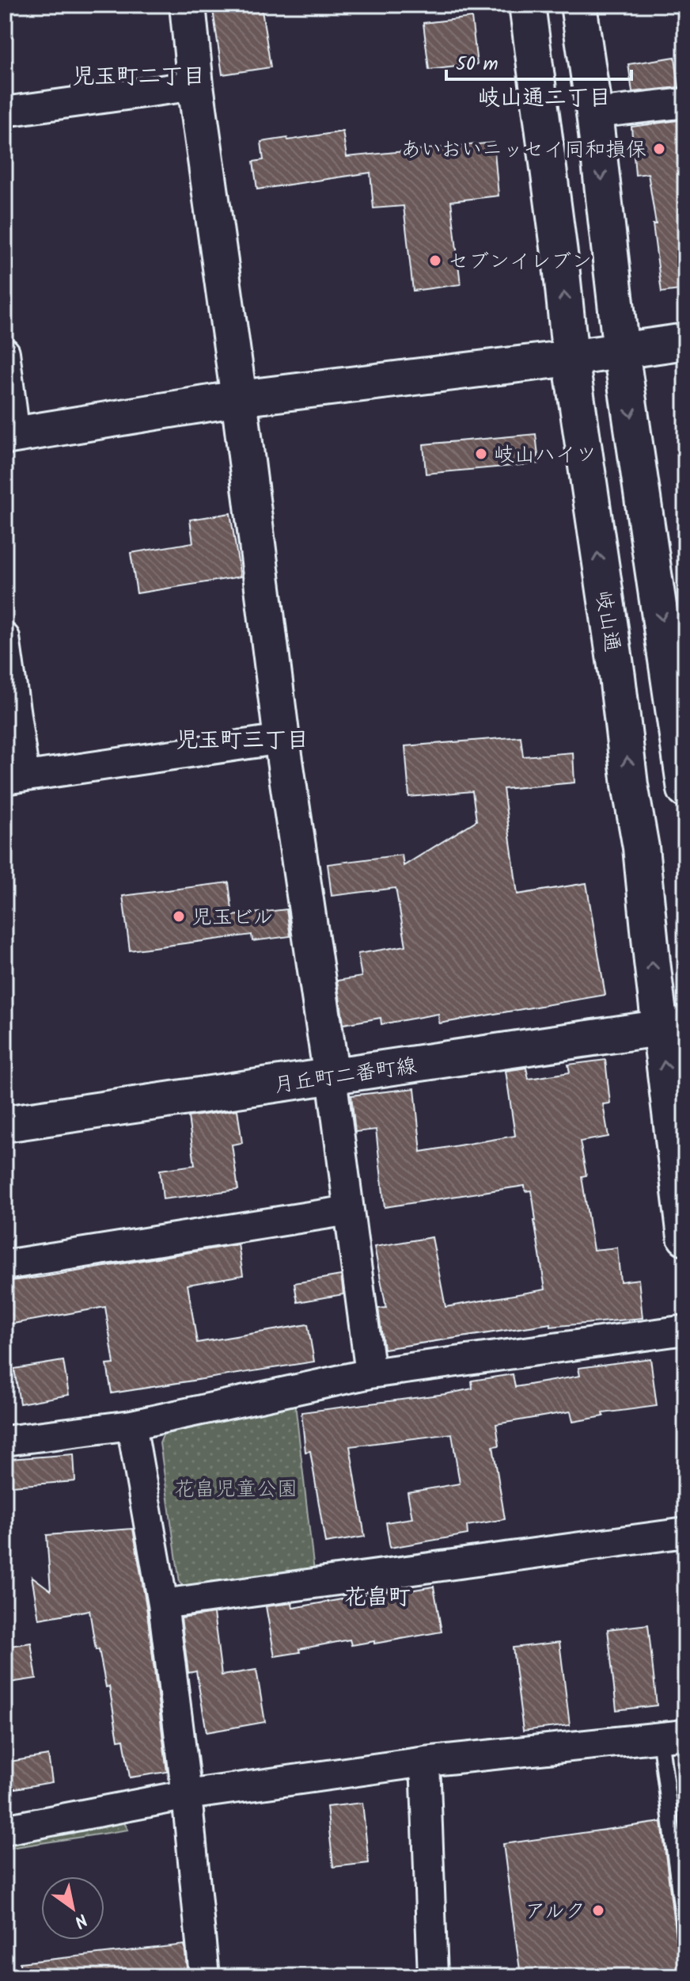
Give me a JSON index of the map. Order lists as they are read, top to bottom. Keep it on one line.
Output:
{"streets":{"street":["岐山通","月丘町二番町線"]},"crossings":[["岐山通","月丘町二番町線"]],"districts":["児玉町二丁目","岐山通二丁目","児玉町三丁目","花畠町"],"parks":["花畠児童公園"],"places":["あいおいニッセイ同和損保","セブンイレブン","岐山ハイツ","児玉ビル","アルク"],"scale_bar":"50 m","north":"bottom right"}
